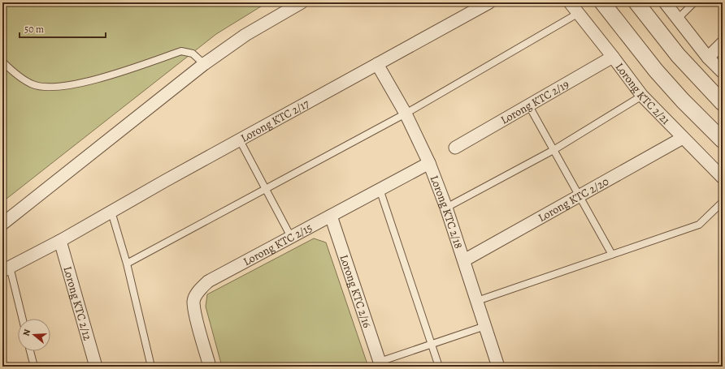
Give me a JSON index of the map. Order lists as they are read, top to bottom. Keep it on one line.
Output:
{"streets":{"street":["Lorong KTC 2/21","Lorong KTC 2/19","Lorong KTC 2/17","Lorong KTC 2/20","Lorong KTC 2/18","Lorong KTC 2/15","Lorong KTC 2/16","Lorong KTC 2/12"]},"crossings":[["Lorong KTC 2/21","Lorong KTC 2/19"],["Lorong KTC 2/21","Lorong KTC 2/20"],["Lorong KTC 2/17","Lorong KTC 2/18"],["Lorong KTC 2/17","Lorong KTC 2/12"],["Lorong KTC 2/20","Lorong KTC 2/18"],["Lorong KTC 2/18","Lorong KTC 2/15"],["Lorong KTC 2/15","Lorong KTC 2/16"]],"scale_bar":"50 m","north":"left"}
